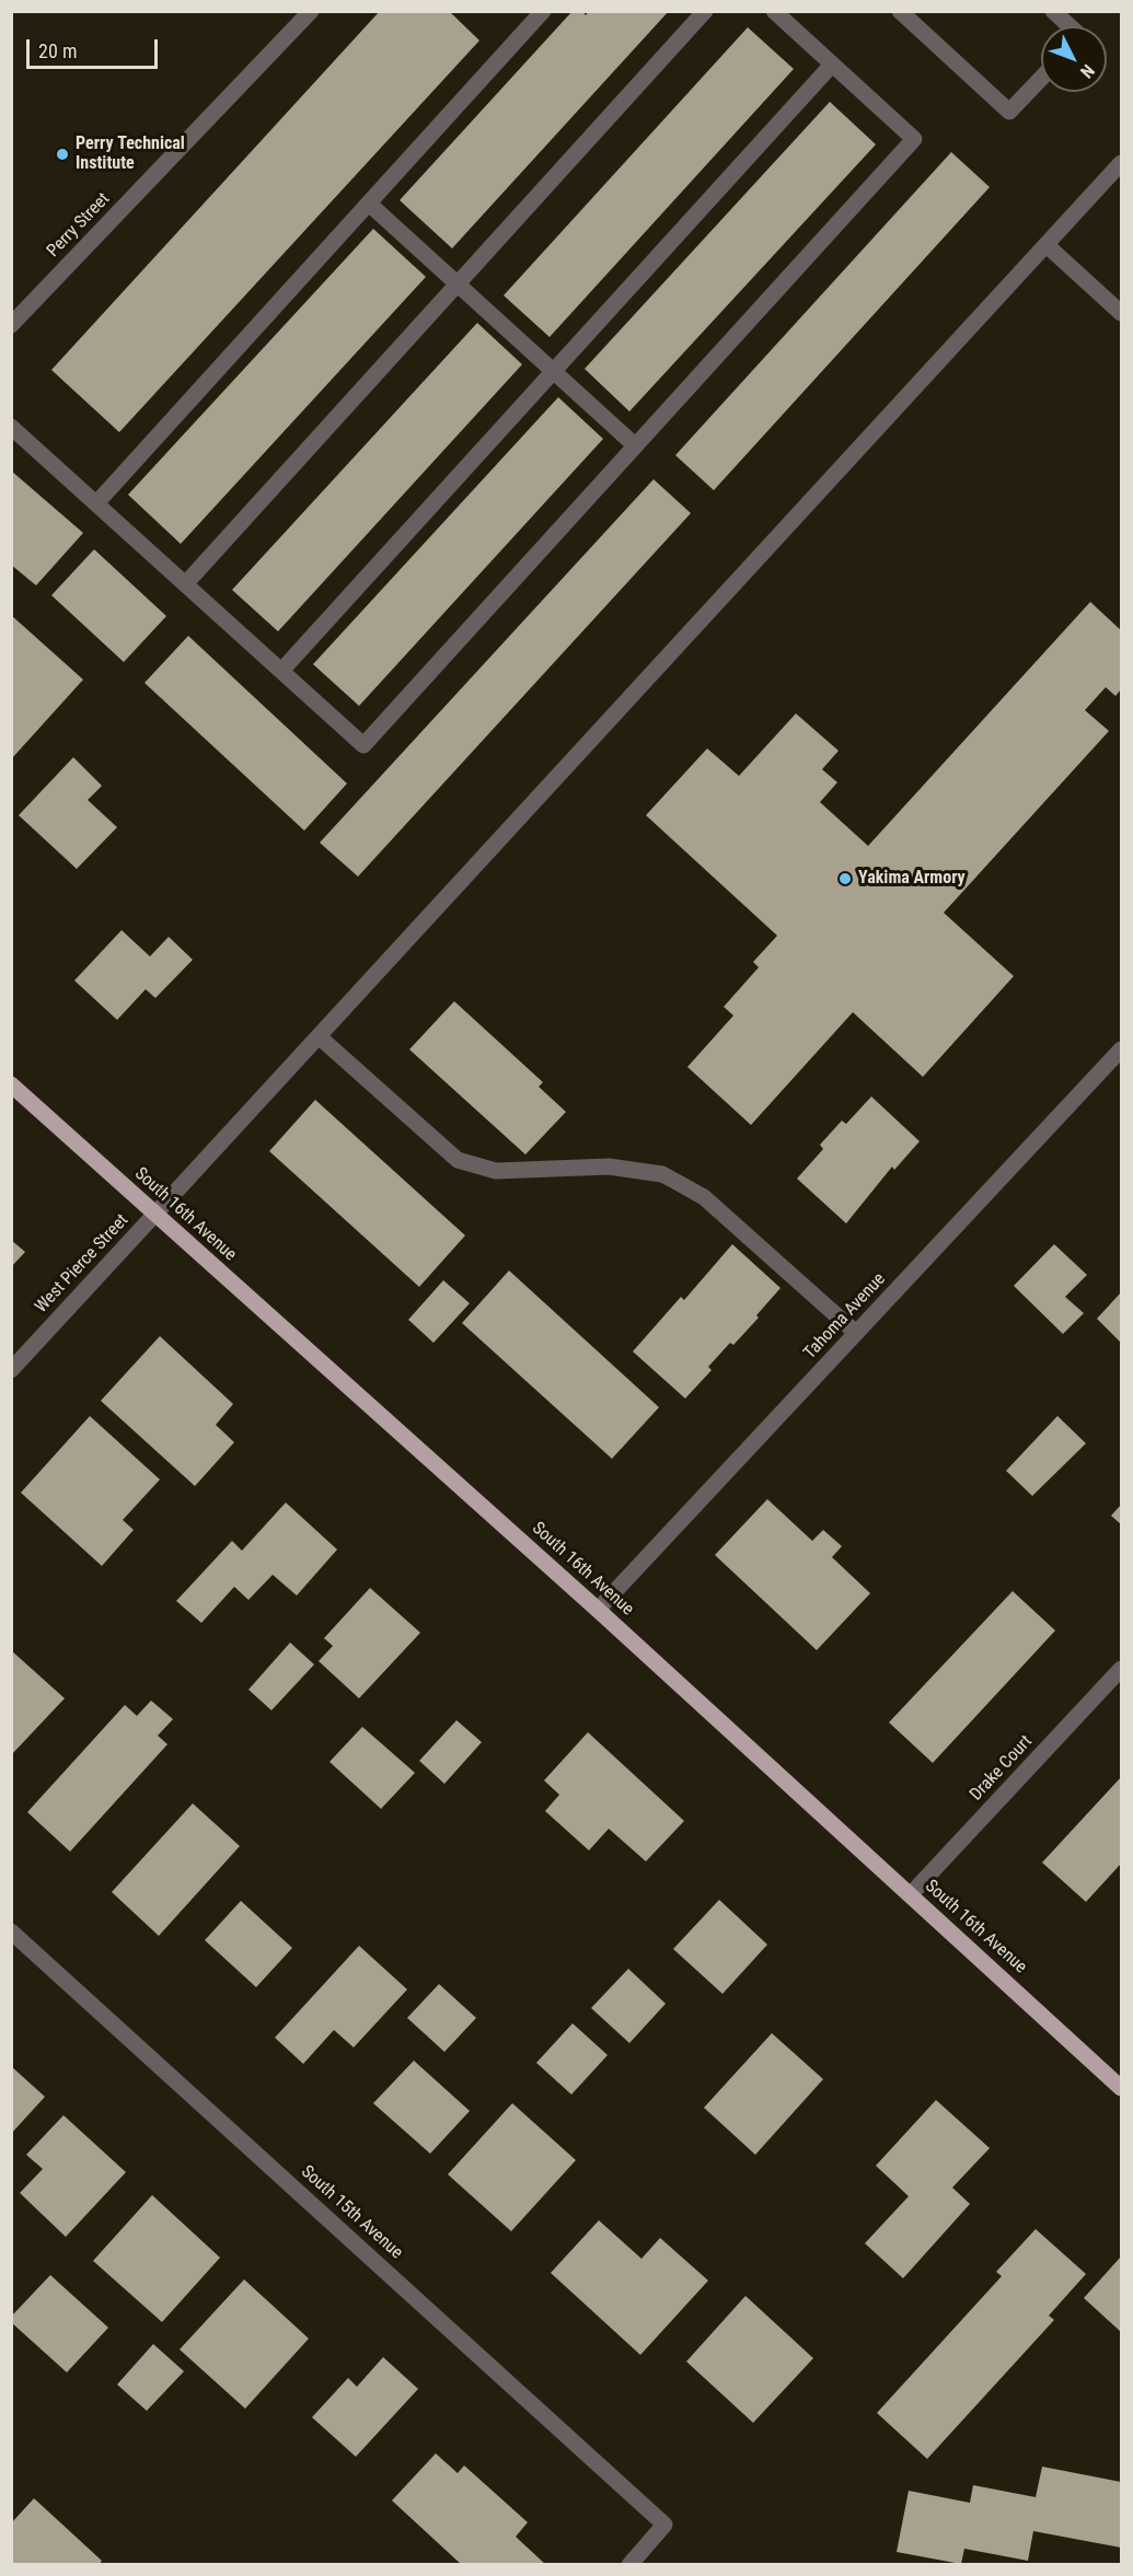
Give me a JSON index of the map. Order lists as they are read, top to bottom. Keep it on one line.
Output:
{"streets":{"main road":["South 16th Avenue"],"street":["Perry Street","West Pierce Street","Tahoma Avenue","Drake Court","South 15th Avenue"]},"crossings":[["South 16th Avenue","West Pierce Street"],["South 16th Avenue","Tahoma Avenue"],["South 16th Avenue","Drake Court"]],"places":["Perry Technical Institute","Yakima Armory"],"scale_bar":"20 m","north":"bottom right"}
